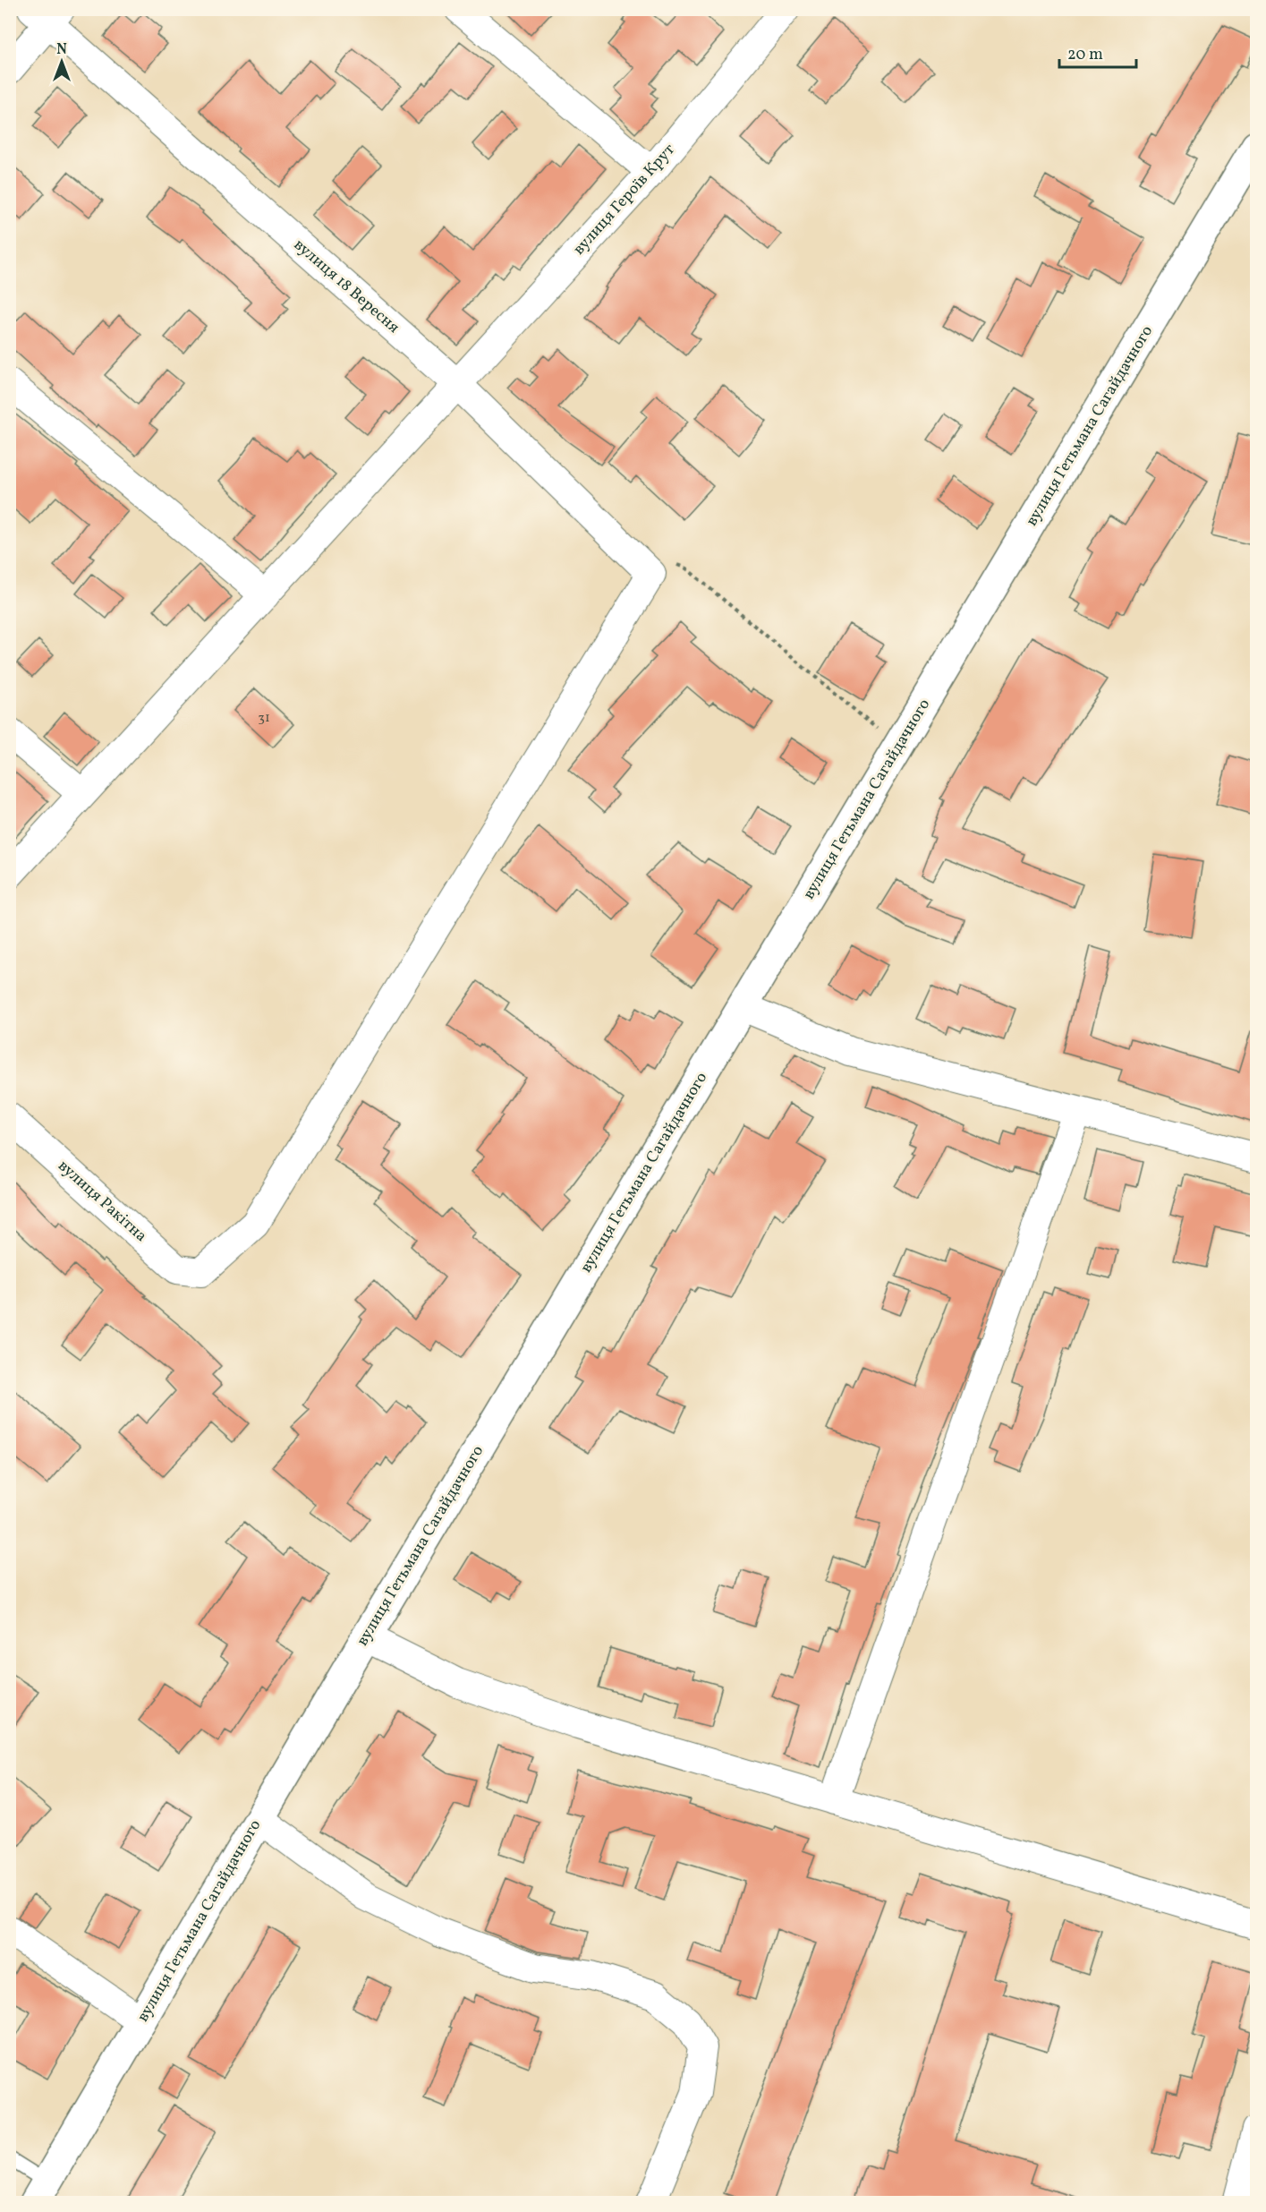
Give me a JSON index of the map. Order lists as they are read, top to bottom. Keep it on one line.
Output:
{"streets":{"main road":["вулиця Гетьмана Сагайдачного"],"street":["вулиця Героїв Крут","вулиця 18 Вересня","вулиця Ракітна"]},"crossings":[["вулиця Героїв Крут","вулиця 18 Вересня"],["вулиця 18 Вересня","вулиця Ракітна"]],"house_numbers":["31"],"scale_bar":"20 m","north":"top"}
